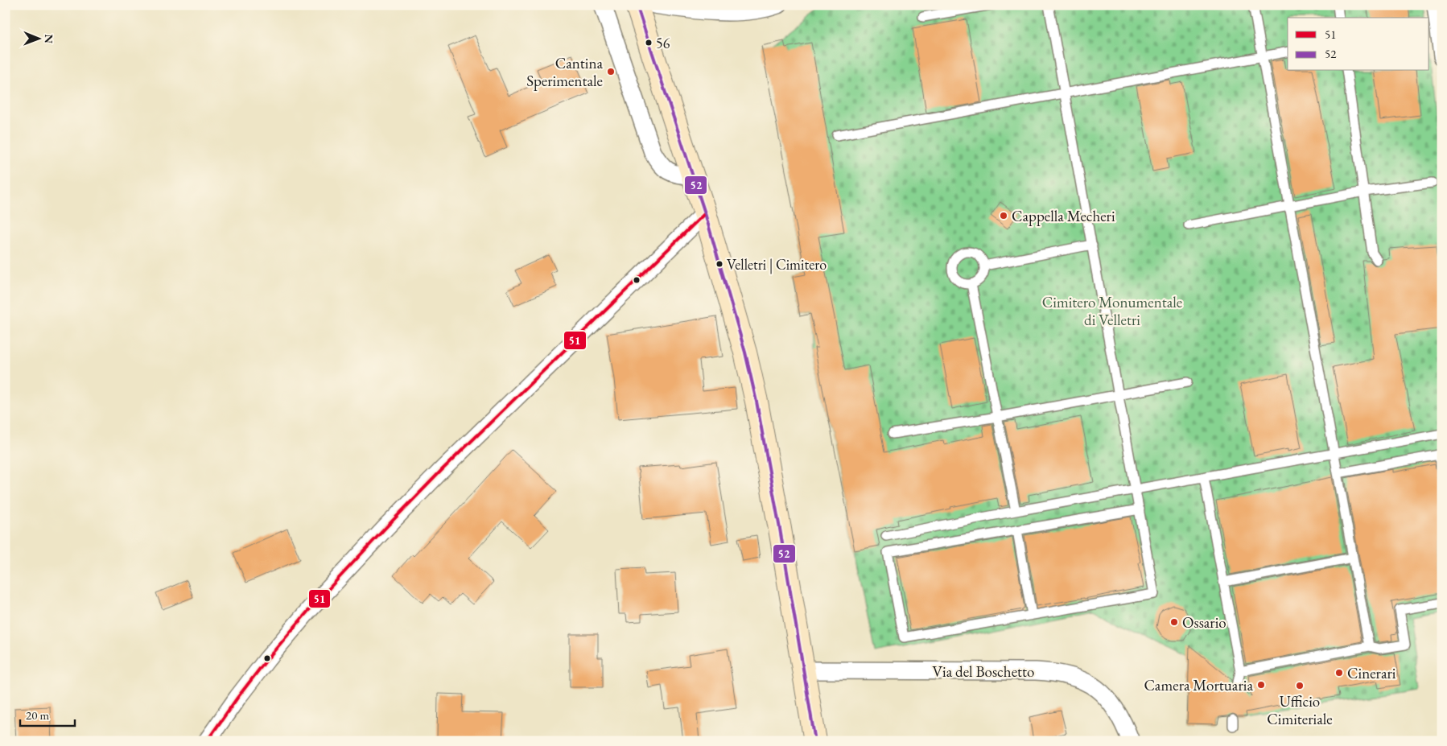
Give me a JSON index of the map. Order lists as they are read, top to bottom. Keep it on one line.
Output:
{"streets":{"street":["Via del Boschetto"]},"parks":["Cimitero Monumentale di Velletri"],"places":["56","Cantina Sperimentale","Cappella Mecheri","Velletri | Cimitero","Ossario","Cinerari","Camera Mortuaria","Ufficio Cimiteriale"],"lines":["transit line 52","transit line 51"],"legend":["51","52"],"scale_bar":"20 m","north":"right"}
